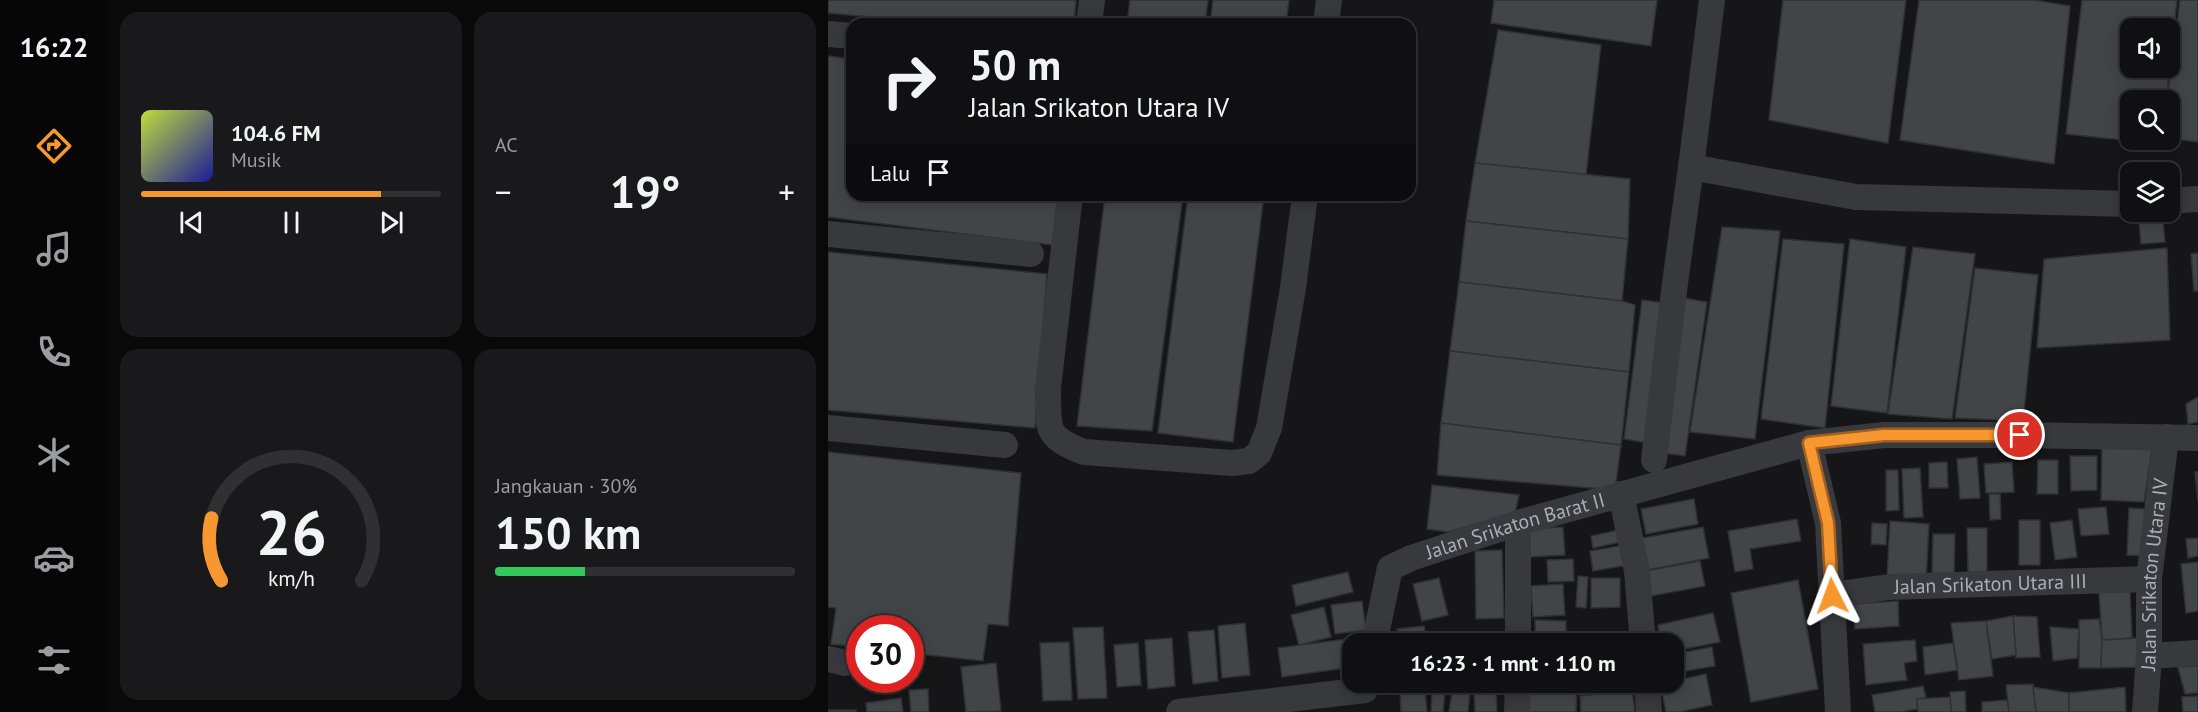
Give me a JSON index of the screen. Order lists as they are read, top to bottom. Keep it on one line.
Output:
{"streets":{"street":["Jalan Srikaton Barat II","Jalan Srikaton Utara IV","Jalan Srikaton Utara III"]},"crossings":[["Jalan Srikaton Utara IV","Jalan Srikaton Utara III"]],"page":{"tabs":"16:22","tile":["AC",["Jangkauan · 30%","150 km"]],"turn":["50 m","Jalan Srikaton Utara IV"],"song":["104.6 FM","Musik"],"then":"Lalu","heat":["−","19°","+"],"limit":"30","trip":"16:23 · 1 mnt · 110 m","gauge":["26","km/h"]}}
